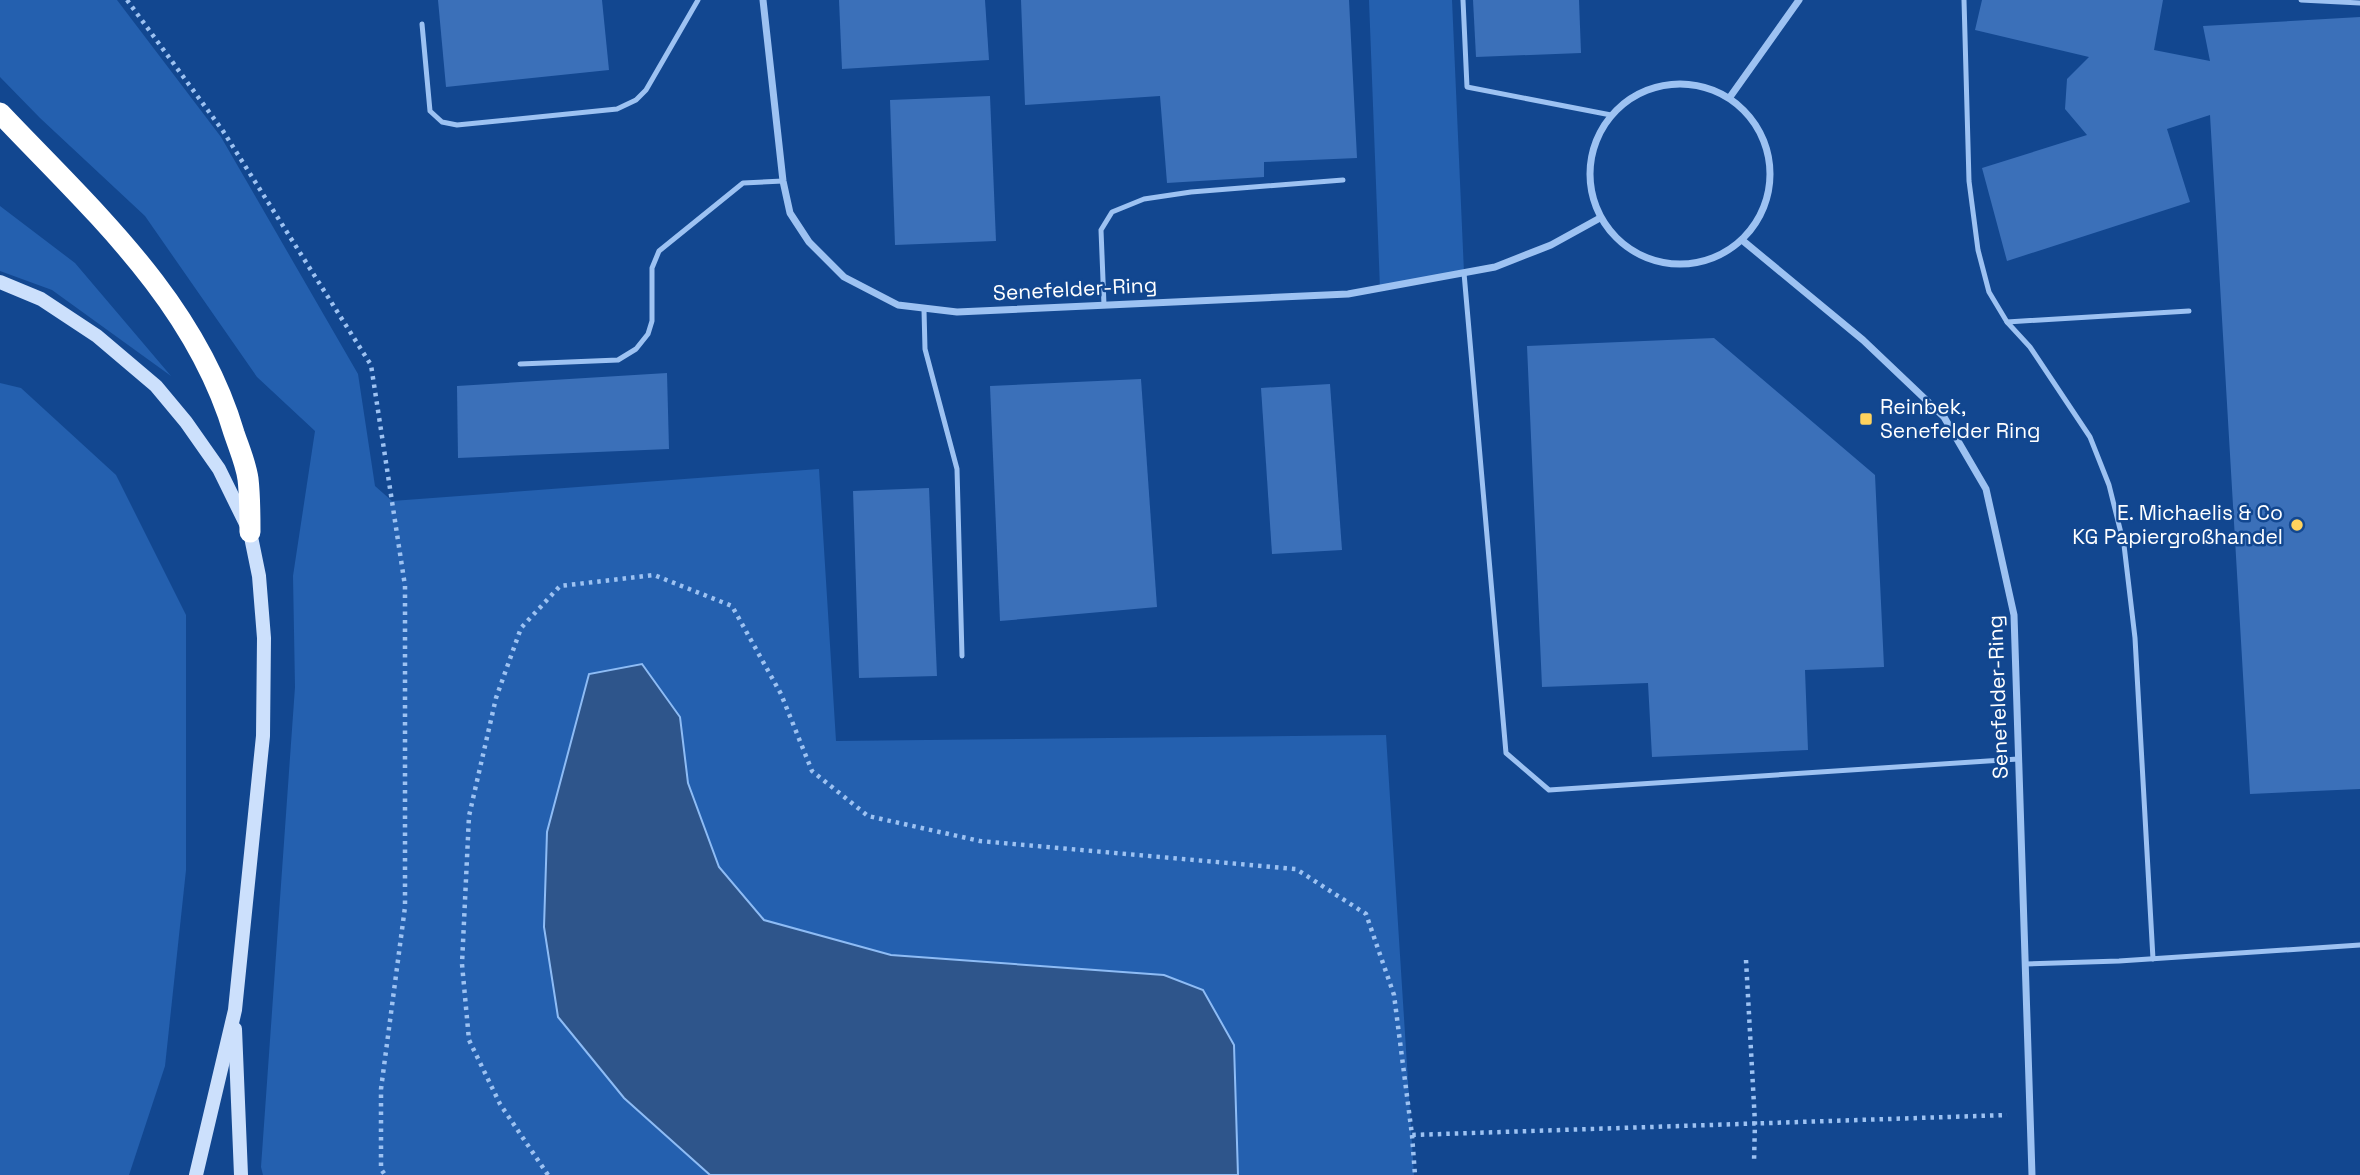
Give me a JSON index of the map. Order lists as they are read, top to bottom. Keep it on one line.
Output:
{"streets":{"street":["Senefelder-Ring"]},"places":{"transit":["Reinbek, Senefelder Ring"],"other":["E. Michaelis & Co KG Papiergroßhandel"]}}
